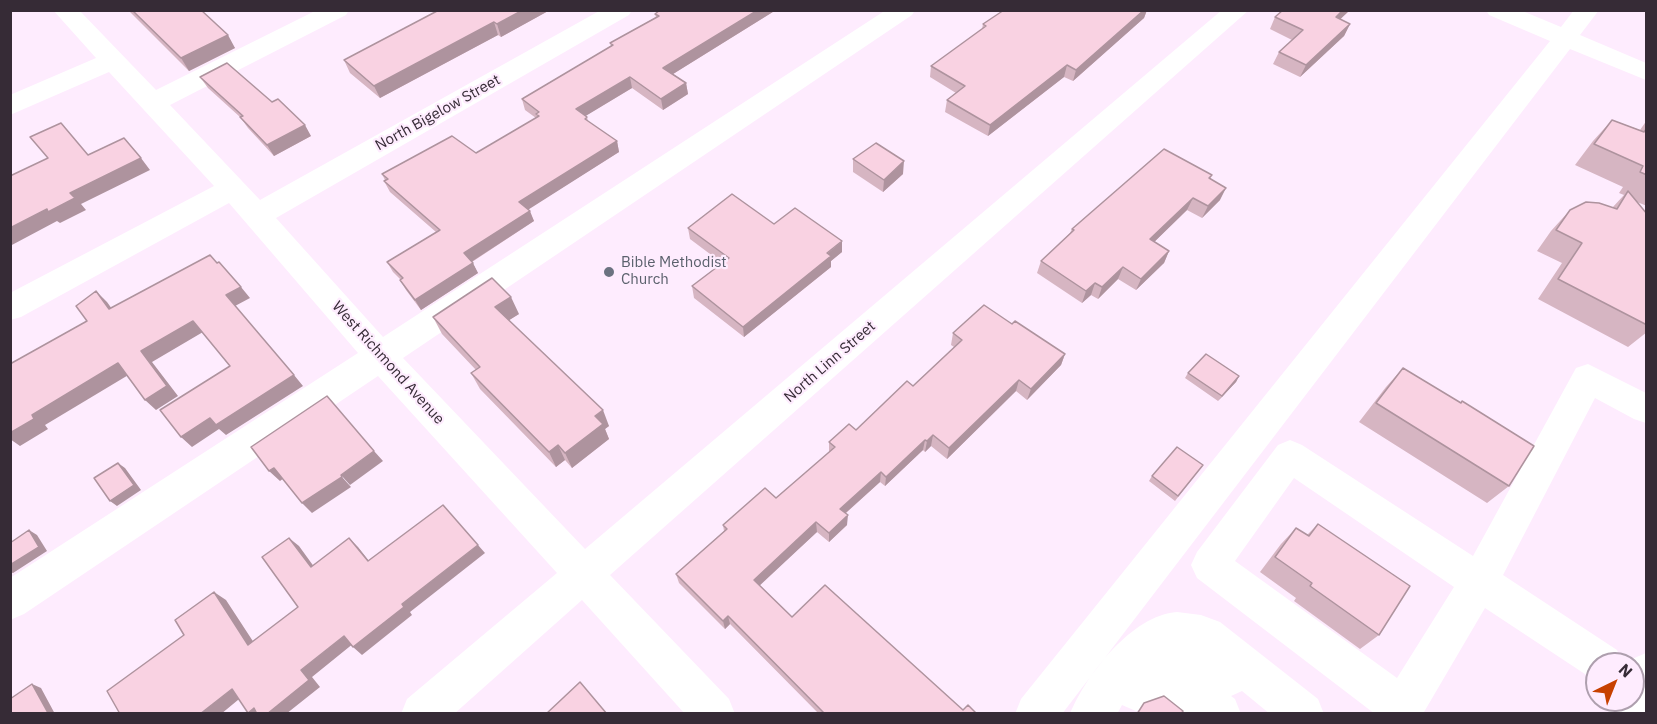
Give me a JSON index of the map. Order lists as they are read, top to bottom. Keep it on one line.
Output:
{"streets":{"street":["North Bigelow Street","North Linn Street","West Richmond Avenue"]},"crossings":[["North Bigelow Street","West Richmond Avenue"],["North Linn Street","West Richmond Avenue"]],"places":["Bible Methodist Church"],"north":"top right"}
